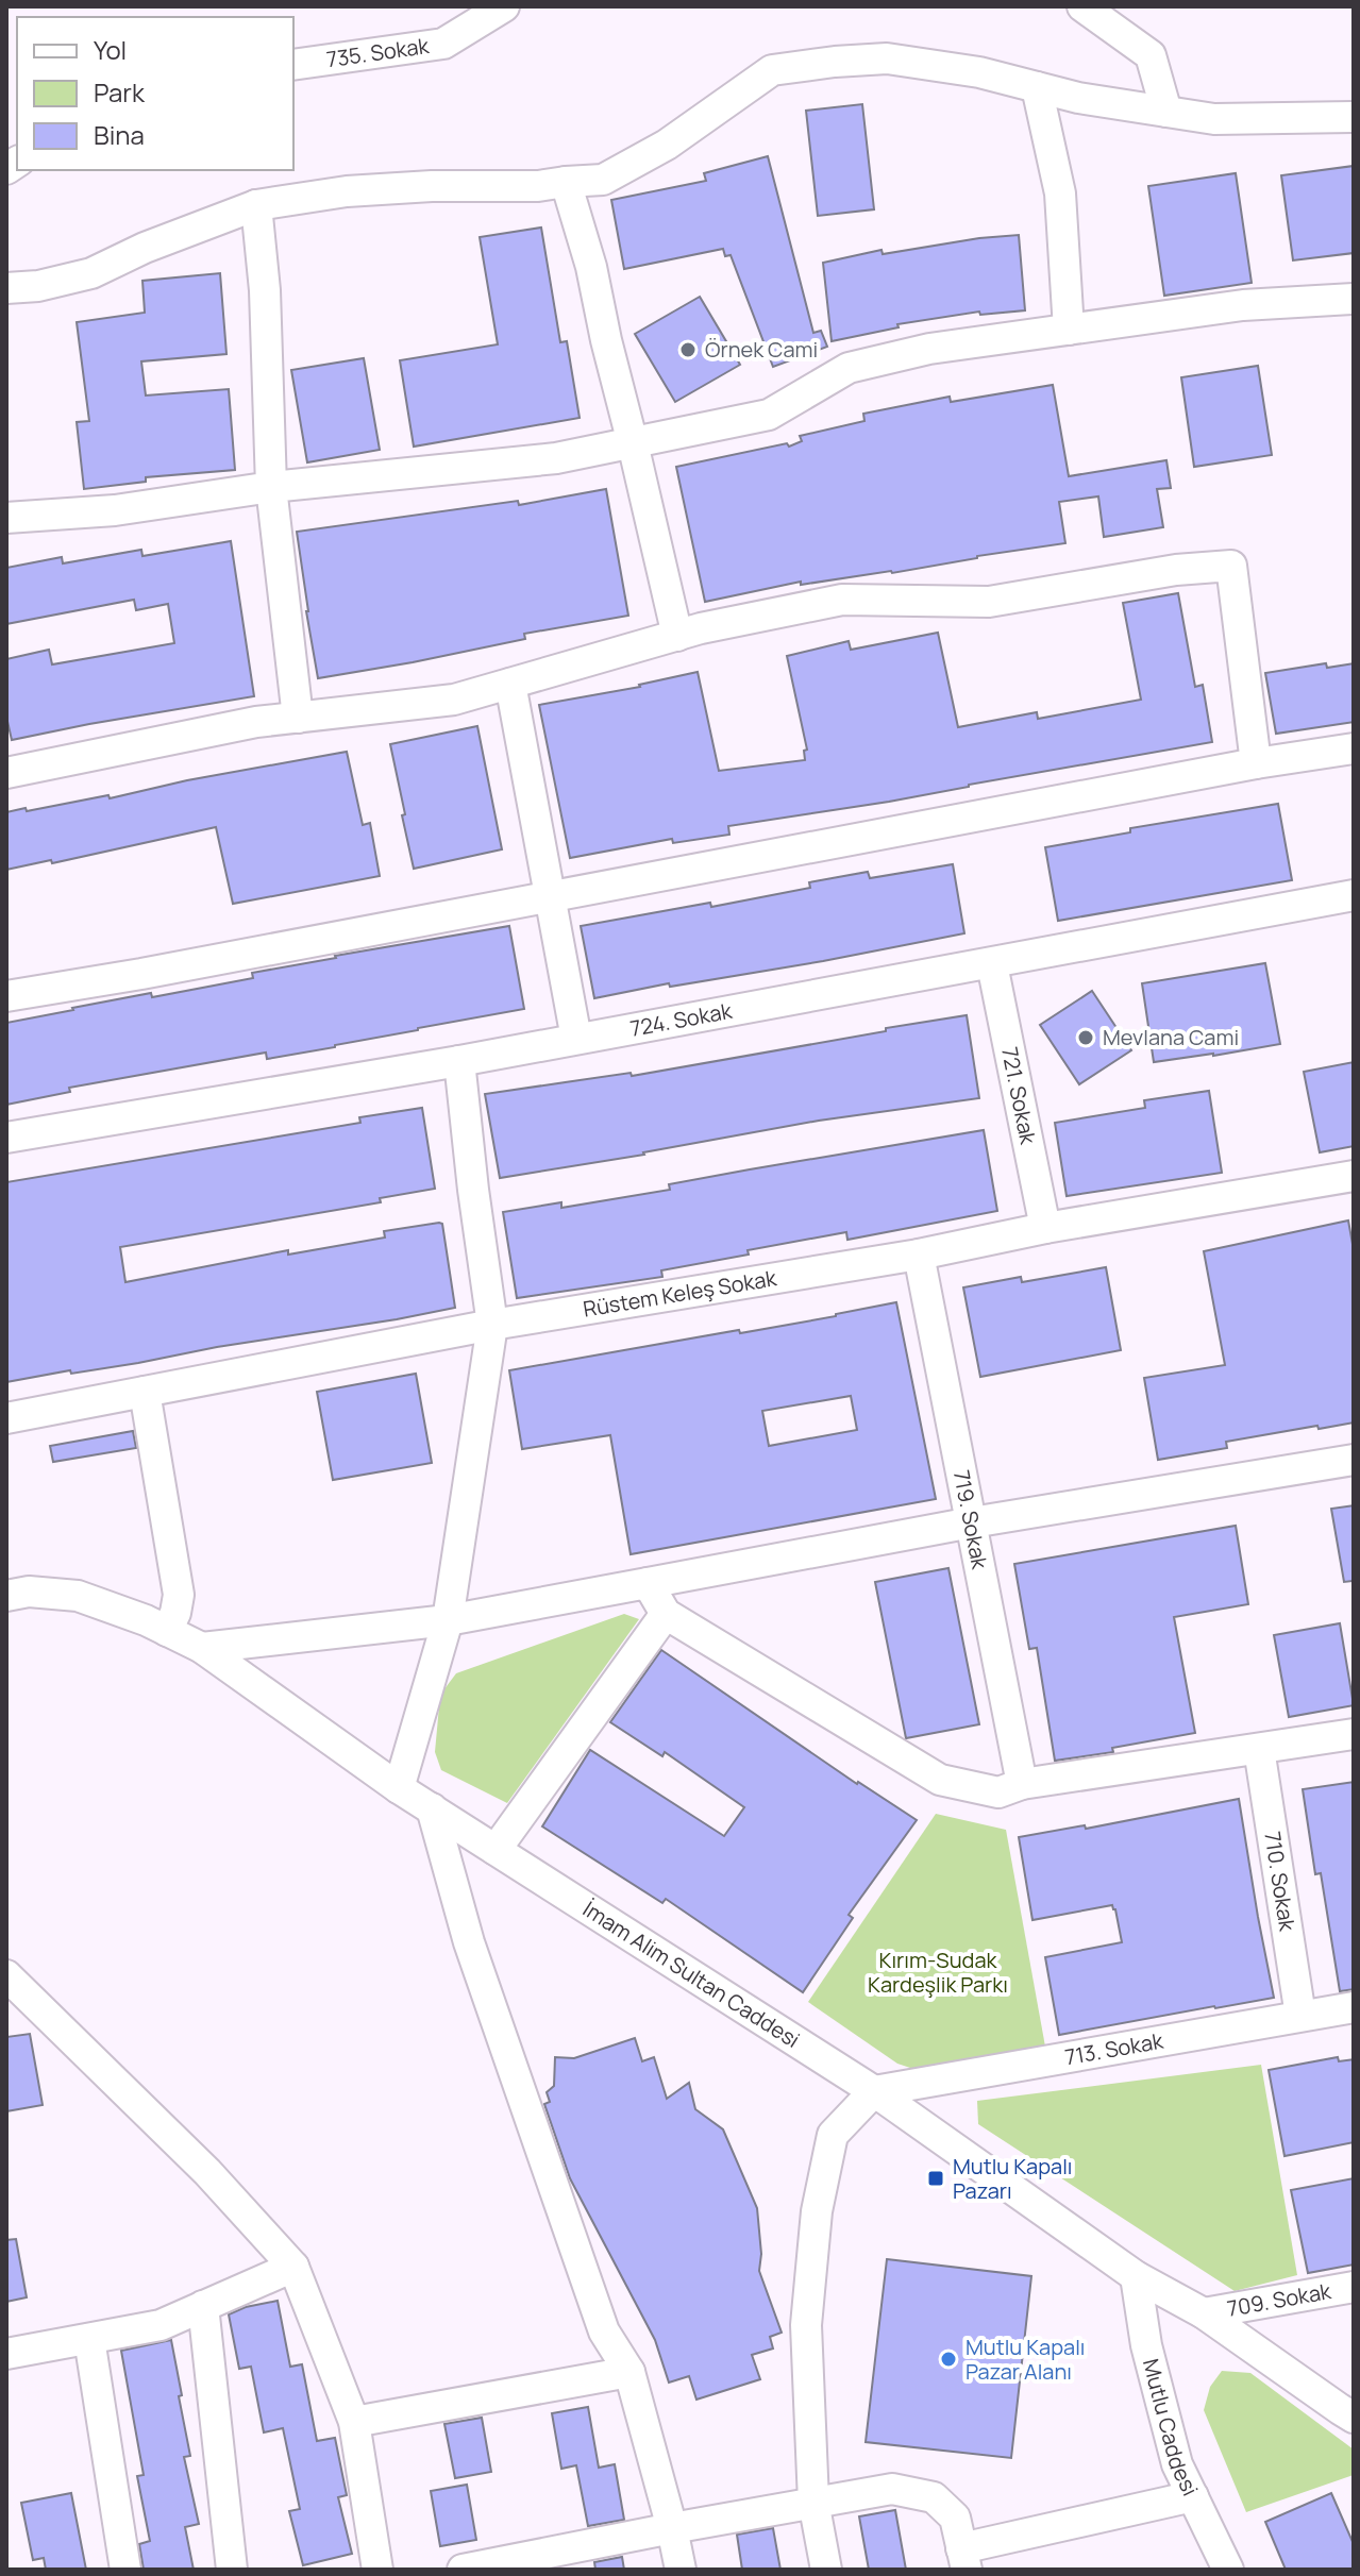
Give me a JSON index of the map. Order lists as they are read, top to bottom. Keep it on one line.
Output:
{"streets":{"street":["735. Sokak","724. Sokak","721. Sokak","Rüstem Keleş Sokak","719. Sokak","710. Sokak","İmam Alim Sultan Caddesi","713. Sokak","709. Sokak","Mutlu Caddesi"]},"crossings":[["724. Sokak","721. Sokak"],["721. Sokak","Rüstem Keleş Sokak"],["Rüstem Keleş Sokak","719. Sokak"],["710. Sokak","713. Sokak"],["İmam Alim Sultan Caddesi","713. Sokak"],["İmam Alim Sultan Caddesi","709. Sokak"],["İmam Alim Sultan Caddesi","Mutlu Caddesi"]],"parks":["Kırım-Sudak Kardeşlik Parkı"],"places":{"other":["Örnek Cami","Mevlana Cami","Mutlu Kapalı Pazar Alanı"],"transit":["Mutlu Kapalı Pazarı"]},"legend":["Yol","Park","Bina"]}
